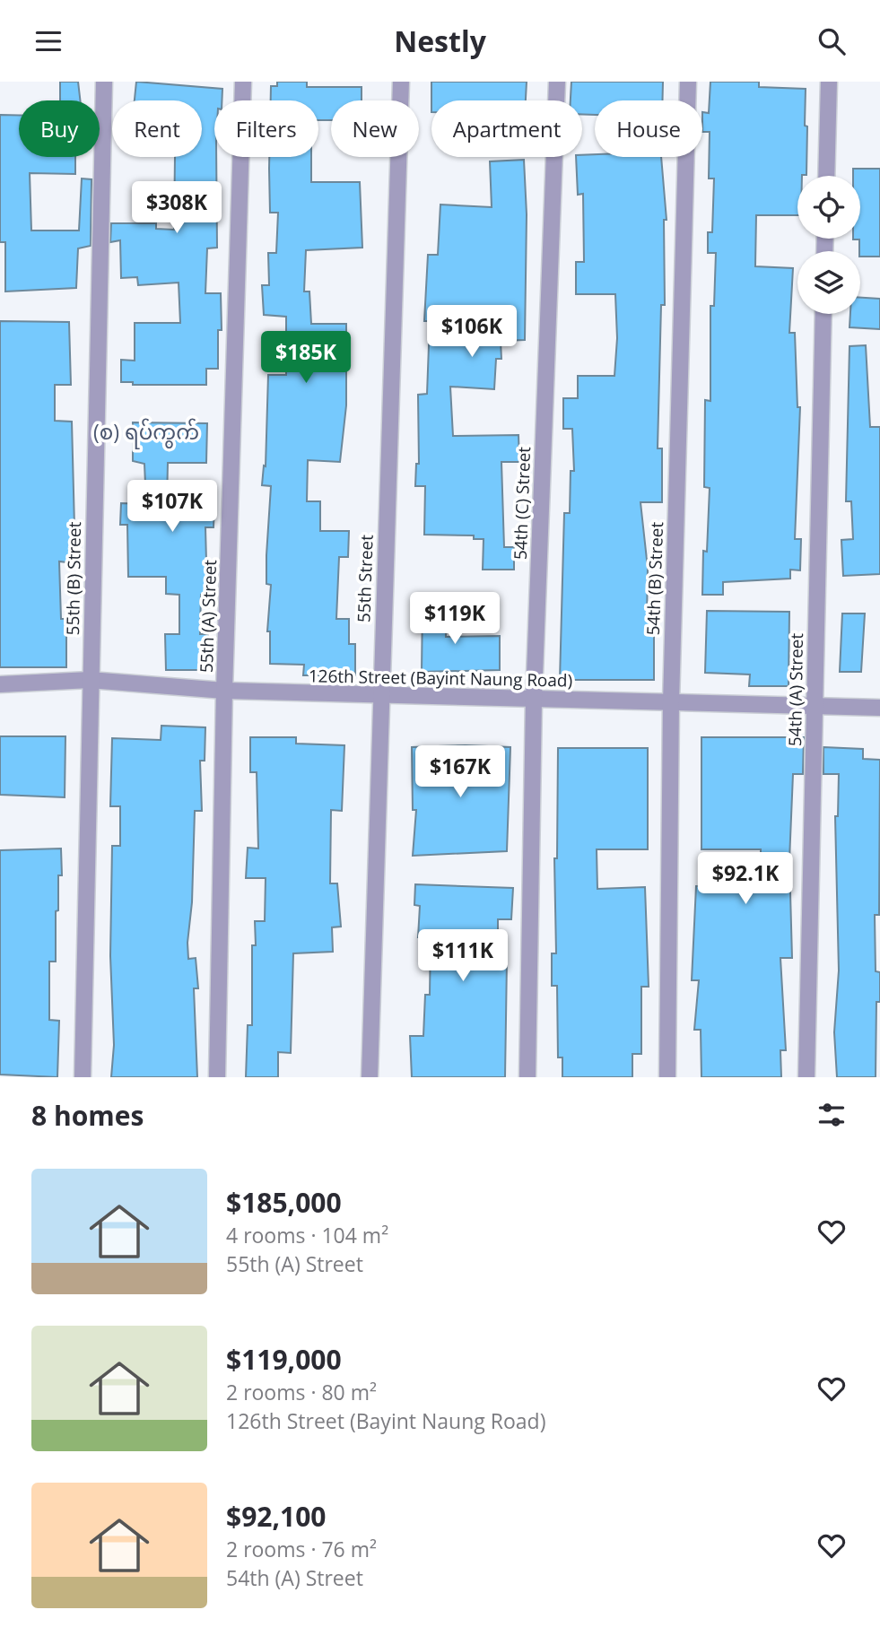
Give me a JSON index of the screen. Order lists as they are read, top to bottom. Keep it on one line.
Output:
{"streets":{"street":["54th (C) Street","55th (B) Street","55th Street","54th (B) Street","55th (A) Street","126th Street (Bayint Naung Road)","54th (A) Street"]},"crossings":[["54th (C) Street","126th Street (Bayint Naung Road)"],["55th (B) Street","126th Street (Bayint Naung Road)"],["55th Street","126th Street (Bayint Naung Road)"],["54th (B) Street","126th Street (Bayint Naung Road)"],["55th (A) Street","126th Street (Bayint Naung Road)"],["126th Street (Bayint Naung Road)","54th (A) Street"]],"districts":["(စ) ရပ်ကွက်"],"page":{"header":"Nestly","chip":["Buy","Rent","Filters","New","Apartment","House"],"price":["$308K","$106K","$185K","$107K","$119K","$167K","$92.1K","$111K"],"heading":"8 homes","list":[{"name":"$185,000","note":"4 rooms · 104 m² · 55th (A) Street"},{"name":"$119,000","note":"2 rooms · 80 m² · 126th Street (Bayint Naung Road)"},{"name":"$92,100","note":"2 rooms · 76 m² · 54th (A) Street"}]}}
